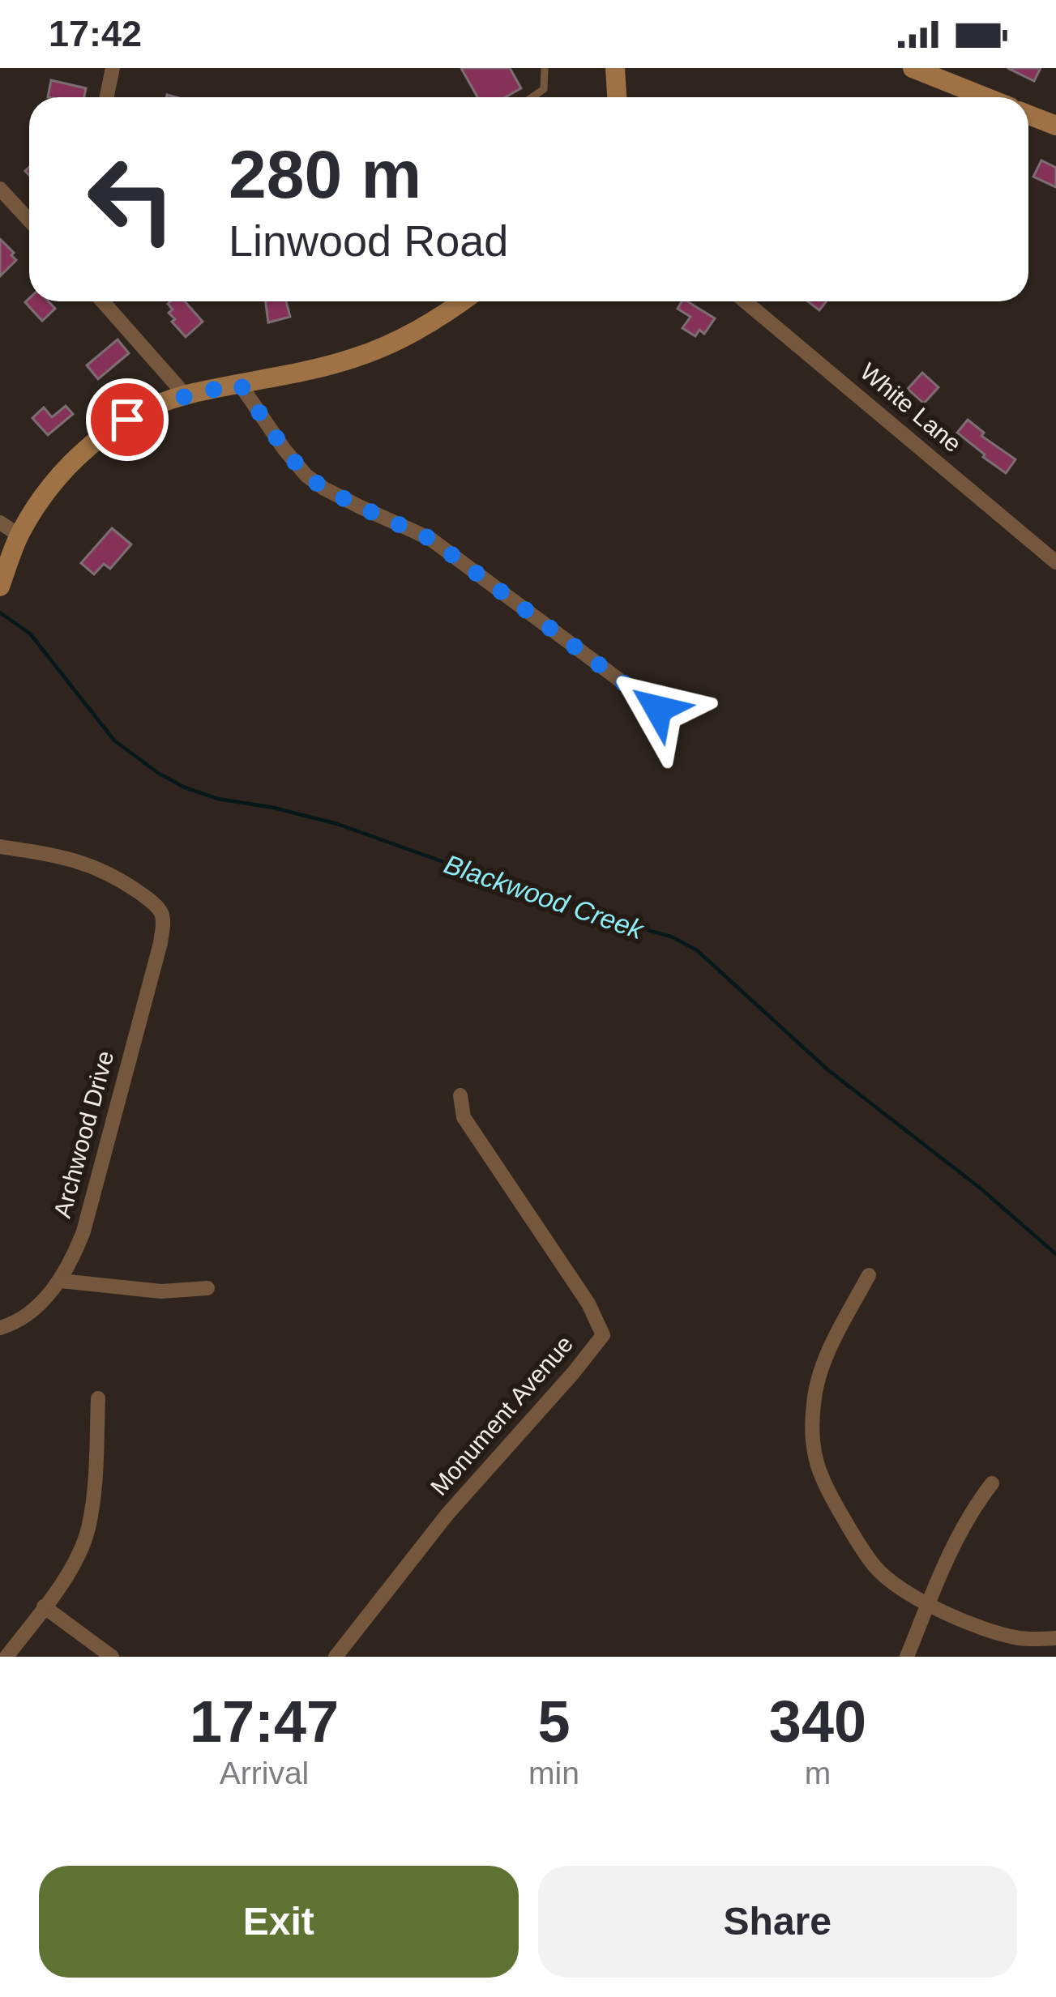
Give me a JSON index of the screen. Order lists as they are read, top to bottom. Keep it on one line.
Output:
{"streets":{"street":["White Lane","Archwood Drive","Monument Avenue"]},"water":["Blackwood Creek"],"page":{"status":"17:42","turn":["280 m","Linwood Road"],"eta":["17:47","Arrival","5","min","340","m"],"buttons":["Exit","Share"]}}
